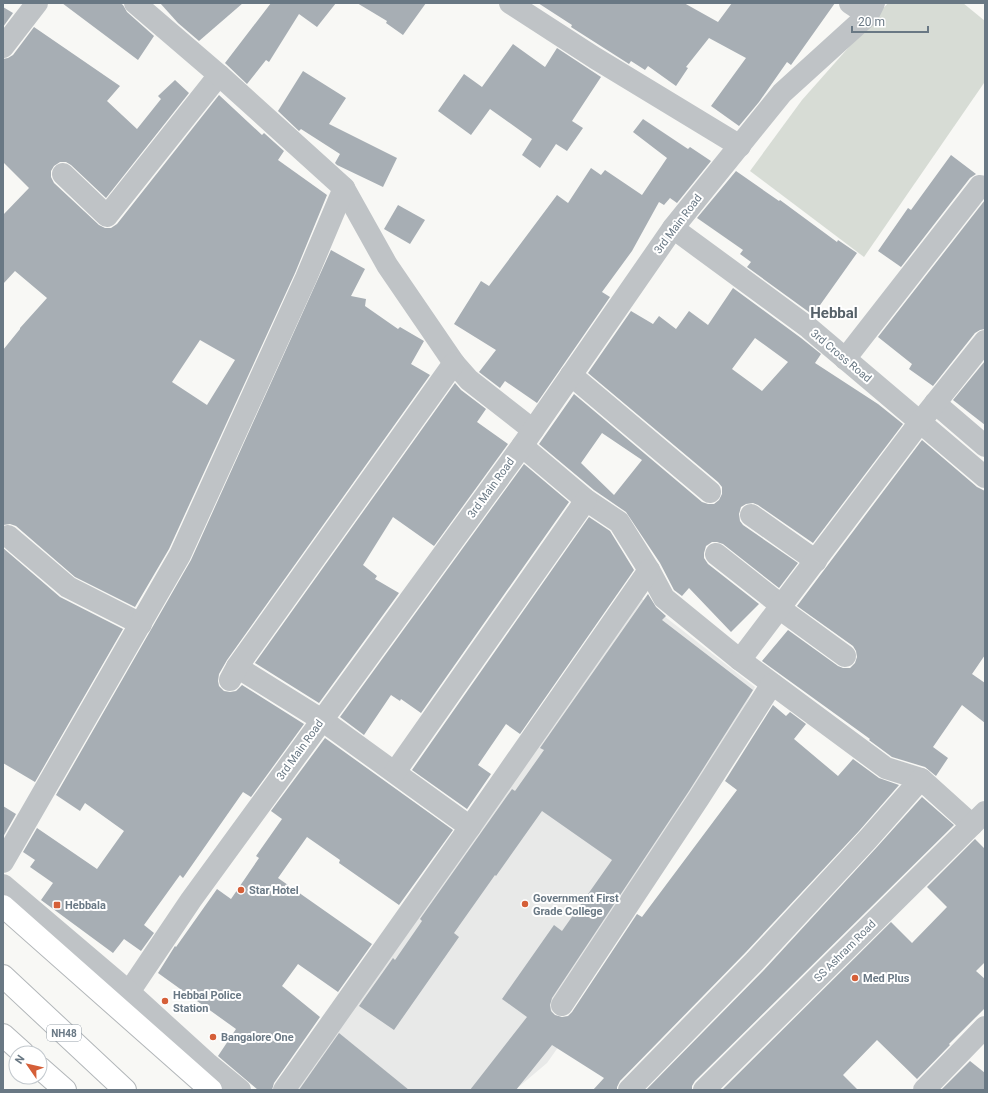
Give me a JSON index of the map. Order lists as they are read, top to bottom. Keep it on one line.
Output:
{"streets":{"highway":["NH48"],"street":["3rd Main Road","3rd Cross Road","SS Ashram Road"]},"crossings":[["3rd Main Road","3rd Cross Road"]],"districts":["Hebbal"],"places":{"other":["Star Hotel","Government First Grade College","Med Plus","Hebbal Police Station","Bangalore One"],"transit":["Hebbala"]},"scale_bar":"20 m","north":"top left"}
